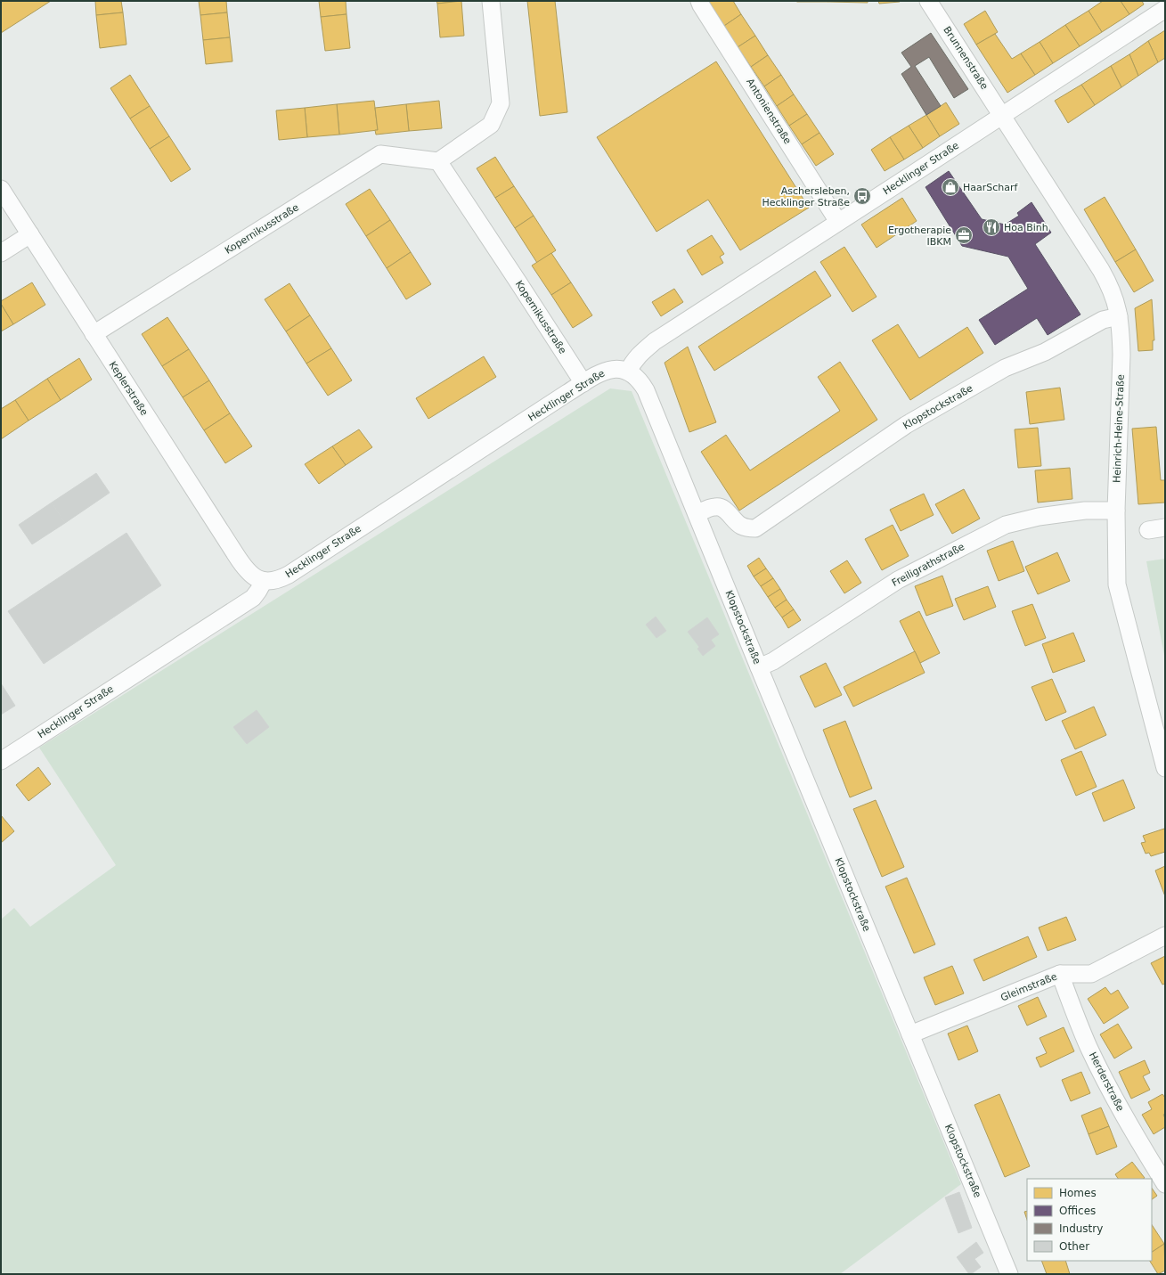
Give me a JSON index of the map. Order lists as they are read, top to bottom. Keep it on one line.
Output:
{"streets":{"street":["Brunnenstraße","Antonienstraße","Hecklinger Straße","Kopernikusstraße","Keplerstraße","Klopstockstraße","Heinrich-Heine-Straße","Freiligrathstraße","Gleimstraße","Herderstraße"]},"crossings":[["Brunnenstraße","Hecklinger Straße"],["Brunnenstraße","Heinrich-Heine-Straße"],["Antonienstraße","Hecklinger Straße"],["Hecklinger Straße","Kopernikusstraße"],["Hecklinger Straße","Keplerstraße"],["Hecklinger Straße","Klopstockstraße"],["Hecklinger Straße","Heinrich-Heine-Straße"],["Kopernikusstraße","Keplerstraße"],["Klopstockstraße","Heinrich-Heine-Straße"],["Klopstockstraße","Freiligrathstraße"],["Klopstockstraße","Gleimstraße"],["Heinrich-Heine-Straße","Freiligrathstraße"],["Gleimstraße","Herderstraße"]],"places":{"shop":["HaarScharf"],"bus stop":["Aschersleben, Hecklinger Straße"],"restaurant":["Hoa Binh"],"office":["Ergotherapie IBKM"]},"legend":["Homes","Offices","Industry","Other"]}
